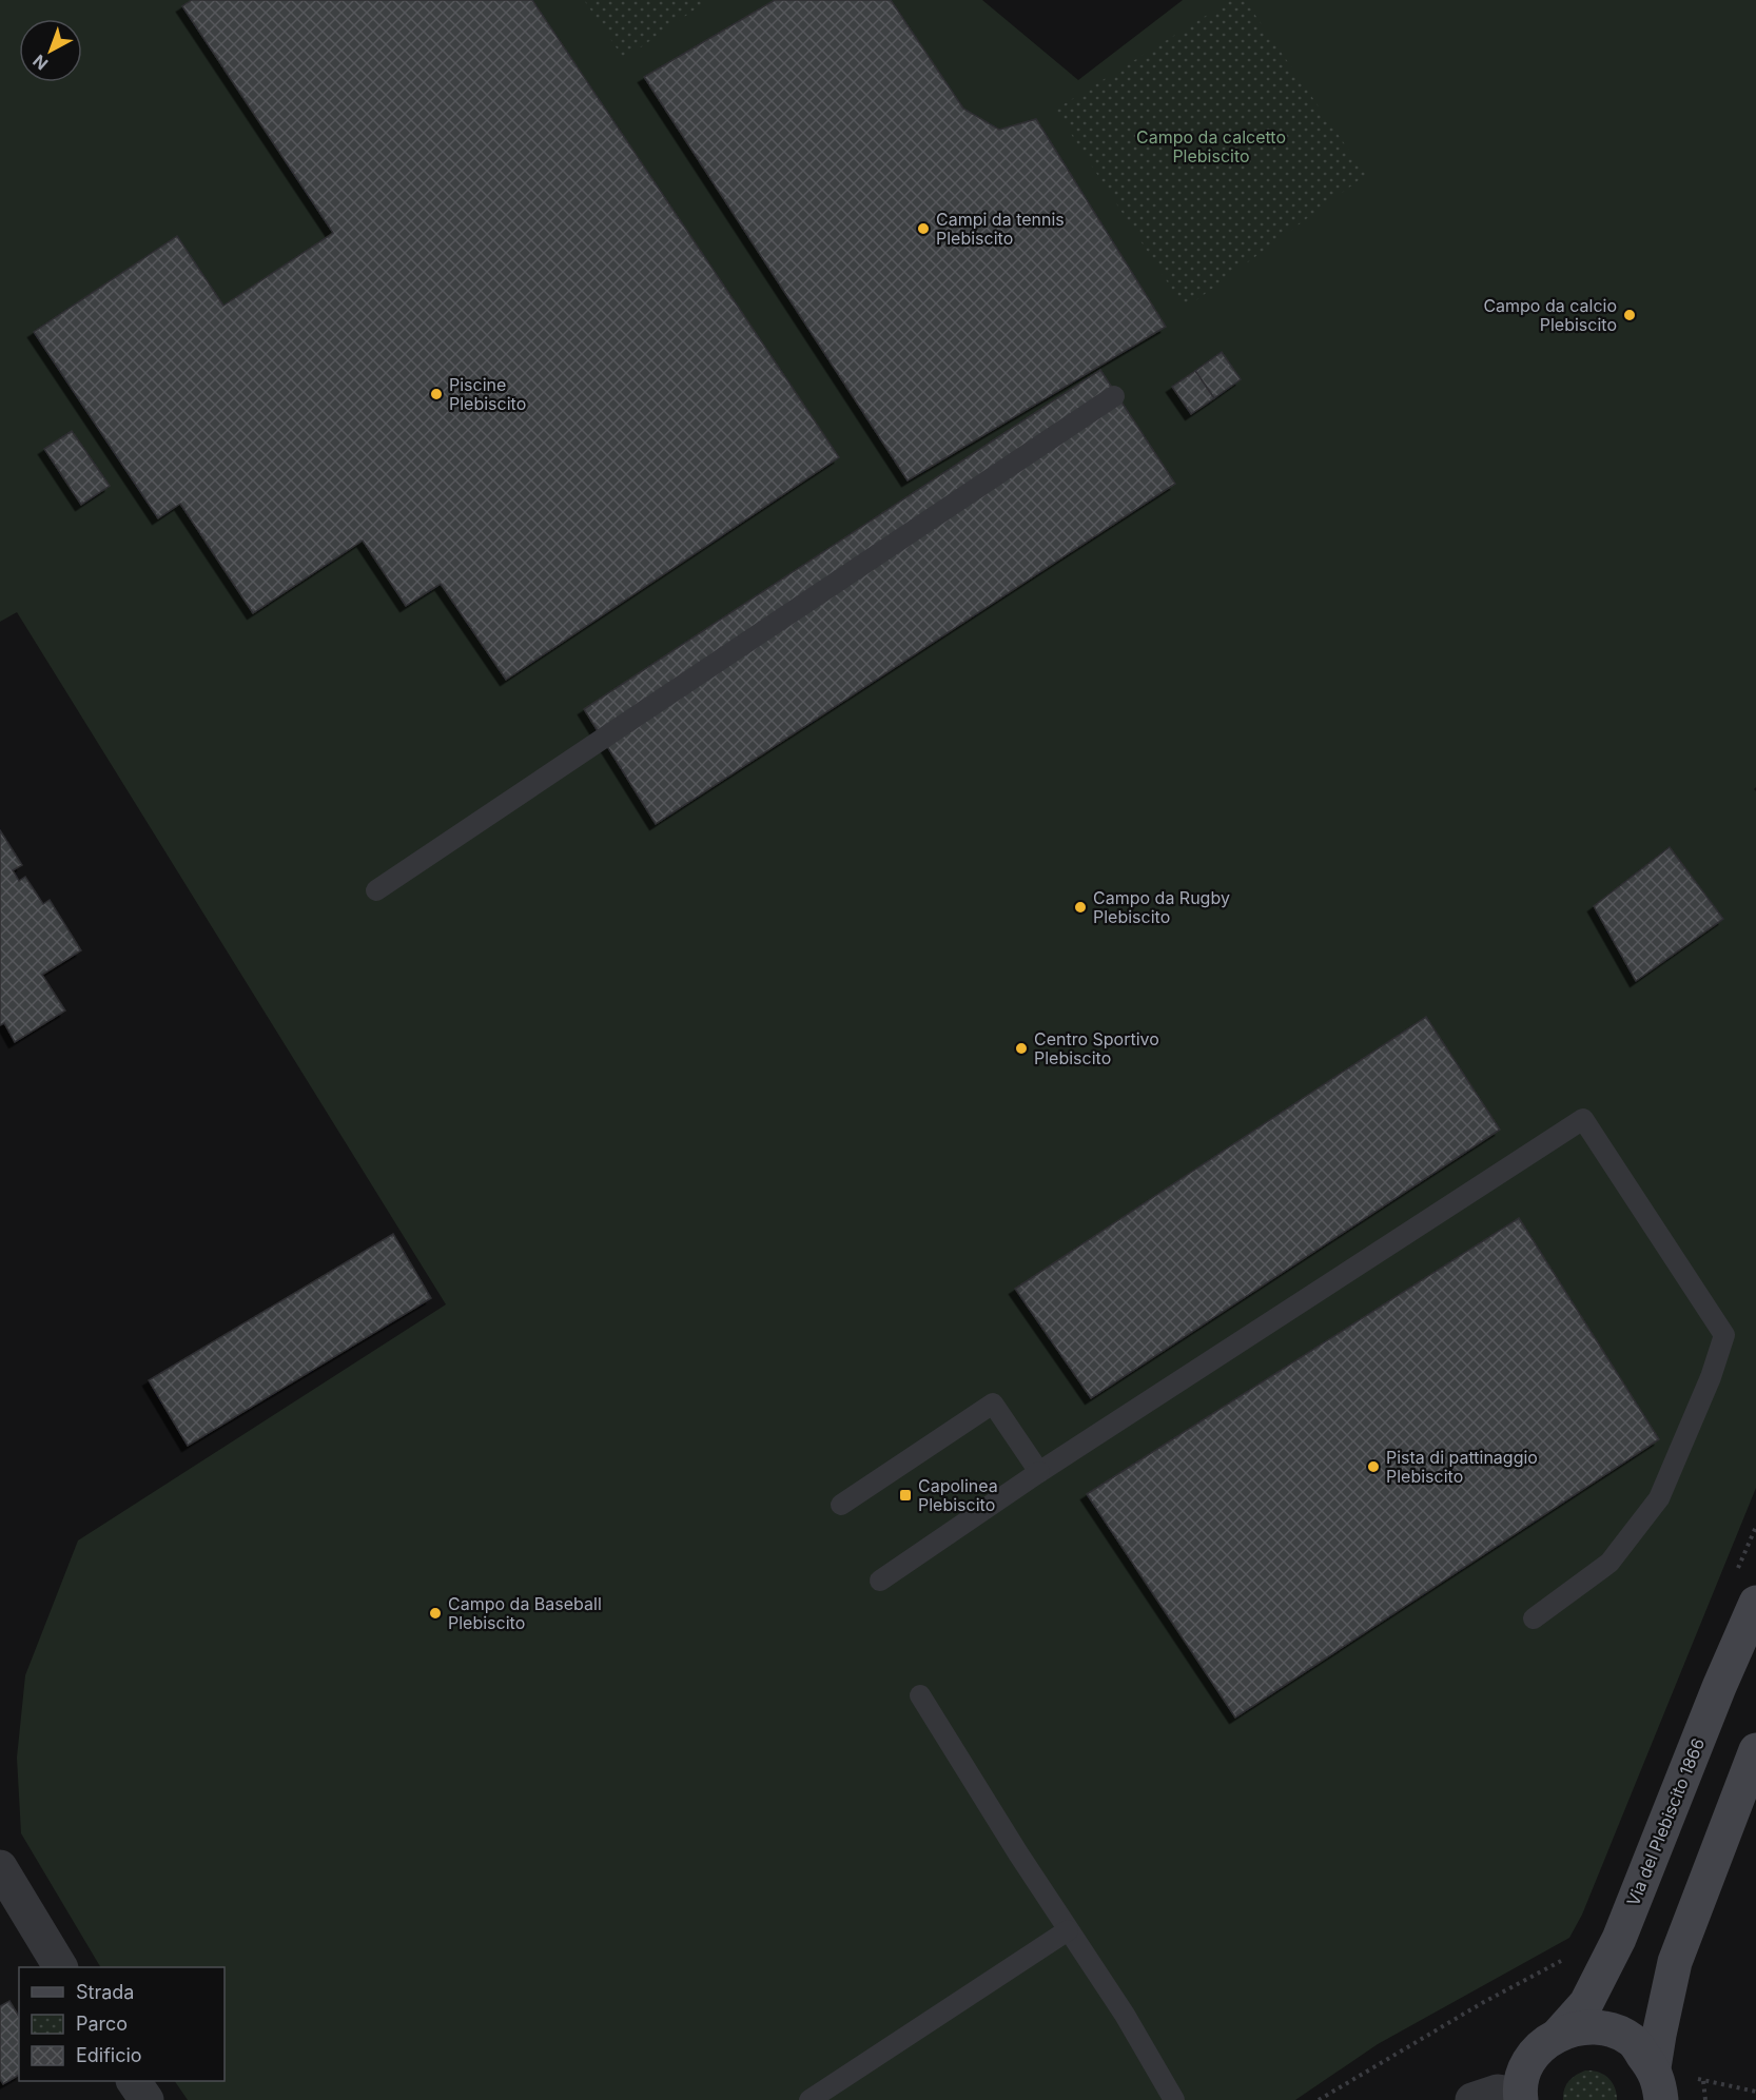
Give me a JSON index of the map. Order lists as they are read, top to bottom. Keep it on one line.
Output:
{"streets":{"main road":["Via del Plebiscito 1866"]},"parks":["Campo da calcetto Plebiscito"],"places":{"other":["Campi da tennis Plebiscito","Campo da calcio Plebiscito","Piscine Plebiscito","Campo da Rugby Plebiscito","Centro Sportivo Plebiscito","Pista di pattinaggio Plebiscito","Campo da Baseball Plebiscito"],"transit":["Capolinea Plebiscito"]},"legend":["Strada","Parco","Edificio"],"north":"bottom left"}
